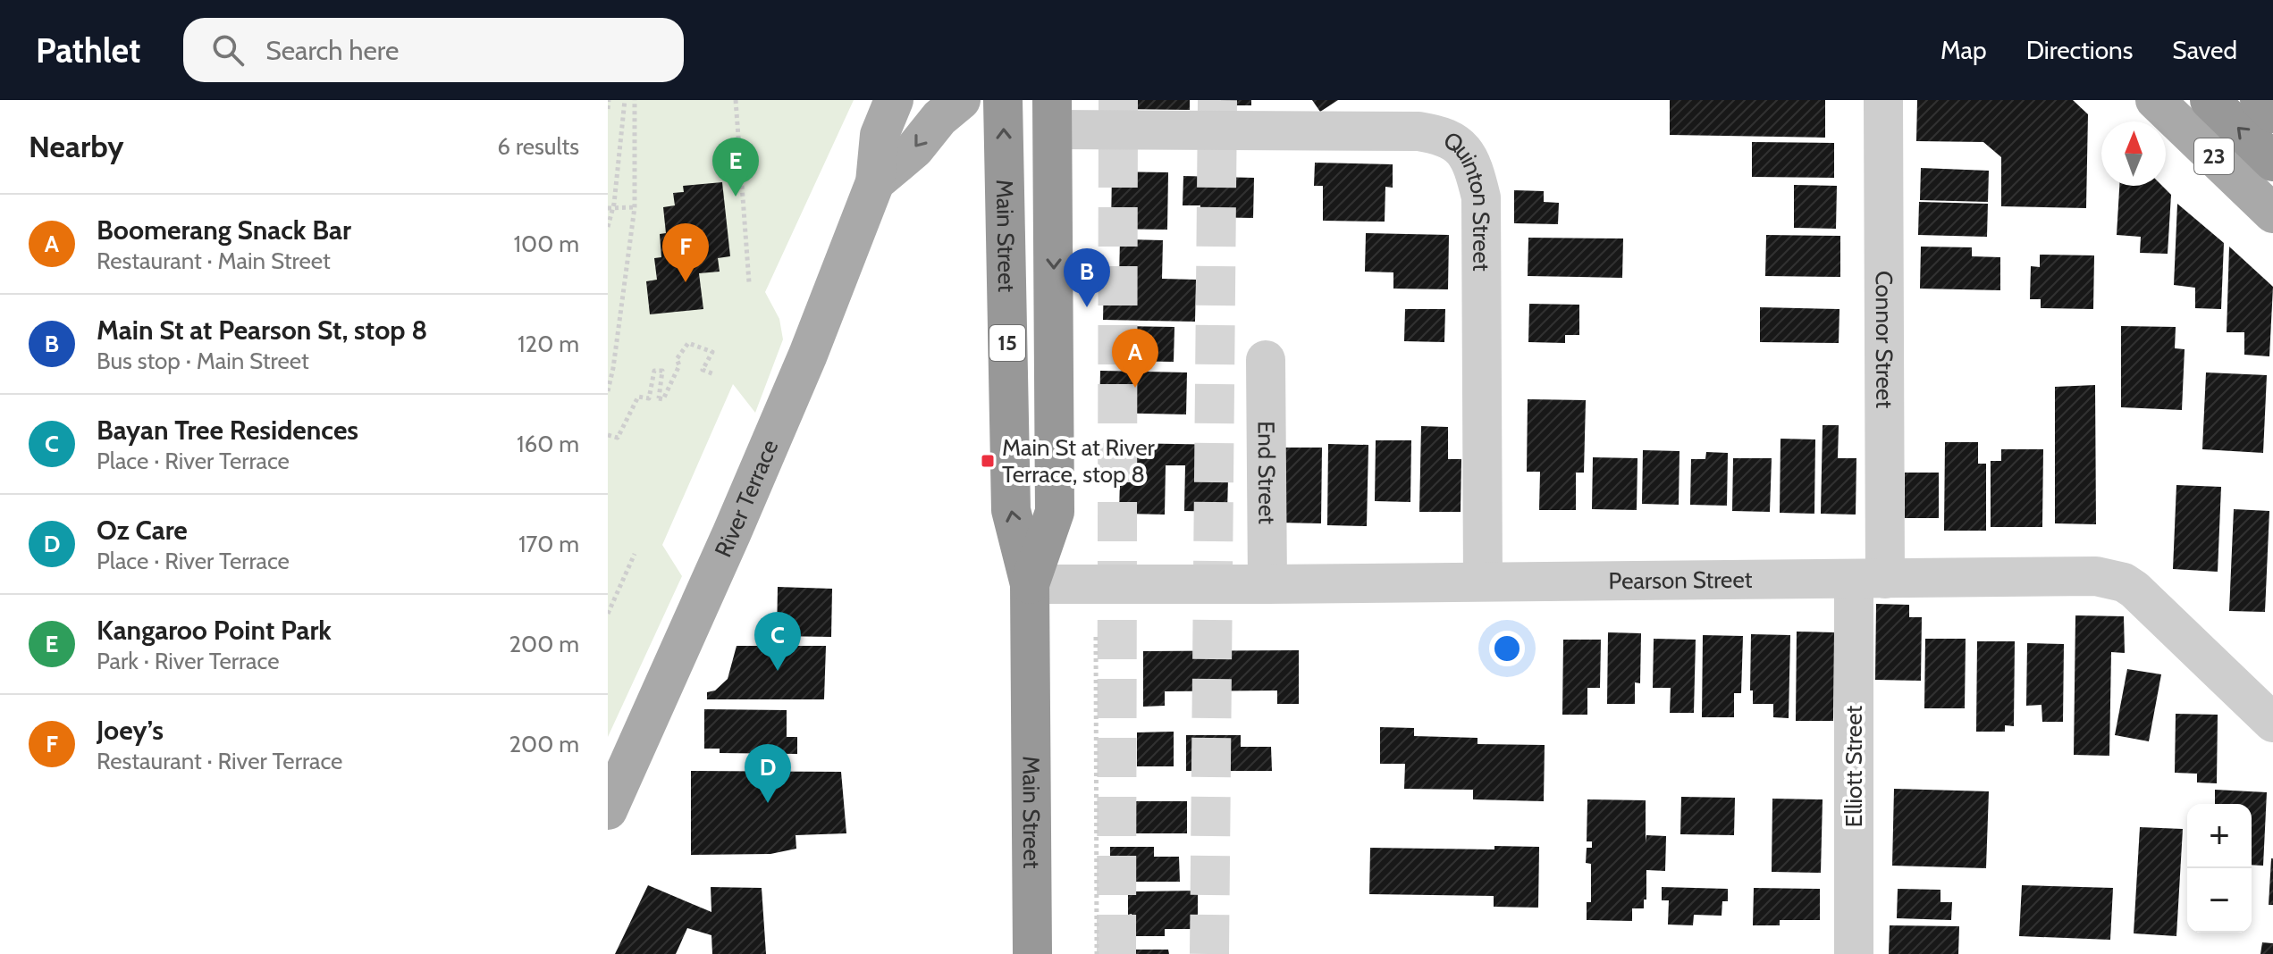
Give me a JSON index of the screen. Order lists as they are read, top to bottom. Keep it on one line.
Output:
{"streets":{"highway":["Main Street","15"],"main road":["23","River Terrace"],"street":["Quinton Street","Connor Street","End Street","Pearson Street","Elliott Street"]},"crossings":[["Quinton Street","Main Street"],["Quinton Street","Pearson Street"],["Main Street","Pearson Street"],["Connor Street","Pearson Street"],["Connor Street","Elliott Street"],["End Street","Pearson Street"],["Pearson Street","Elliott Street"]],"places":{"transit":["Main St at River Terrace, stop 8"]},"north":"top","page":{"header":"Pathlet","search":"Search here","nav":["Map","Directions","Saved"],"heading":["Nearby","6 results"],"pins":["E","F","B","A","C","D"],"list":[{"mark":"A","name":"Boomerang Snack Bar","note":"Restaurant · Main Street","value":"100 m"},{"mark":"B","name":"Main St at Pearson St, stop 8","note":"Bus stop · Main Street","value":"120 m"},{"mark":"C","name":"Bayan Tree Residences","note":"Place · River Terrace","value":"160 m"},{"mark":"D","name":"Oz Care","note":"Place · River Terrace","value":"170 m"},{"mark":"E","name":"Kangaroo Point Park","note":"Park · River Terrace","value":"200 m"},{"mark":"F","name":"Joey’s","note":"Restaurant · River Terrace","value":"200 m"}],"map_buttons":["+","−"]}}
